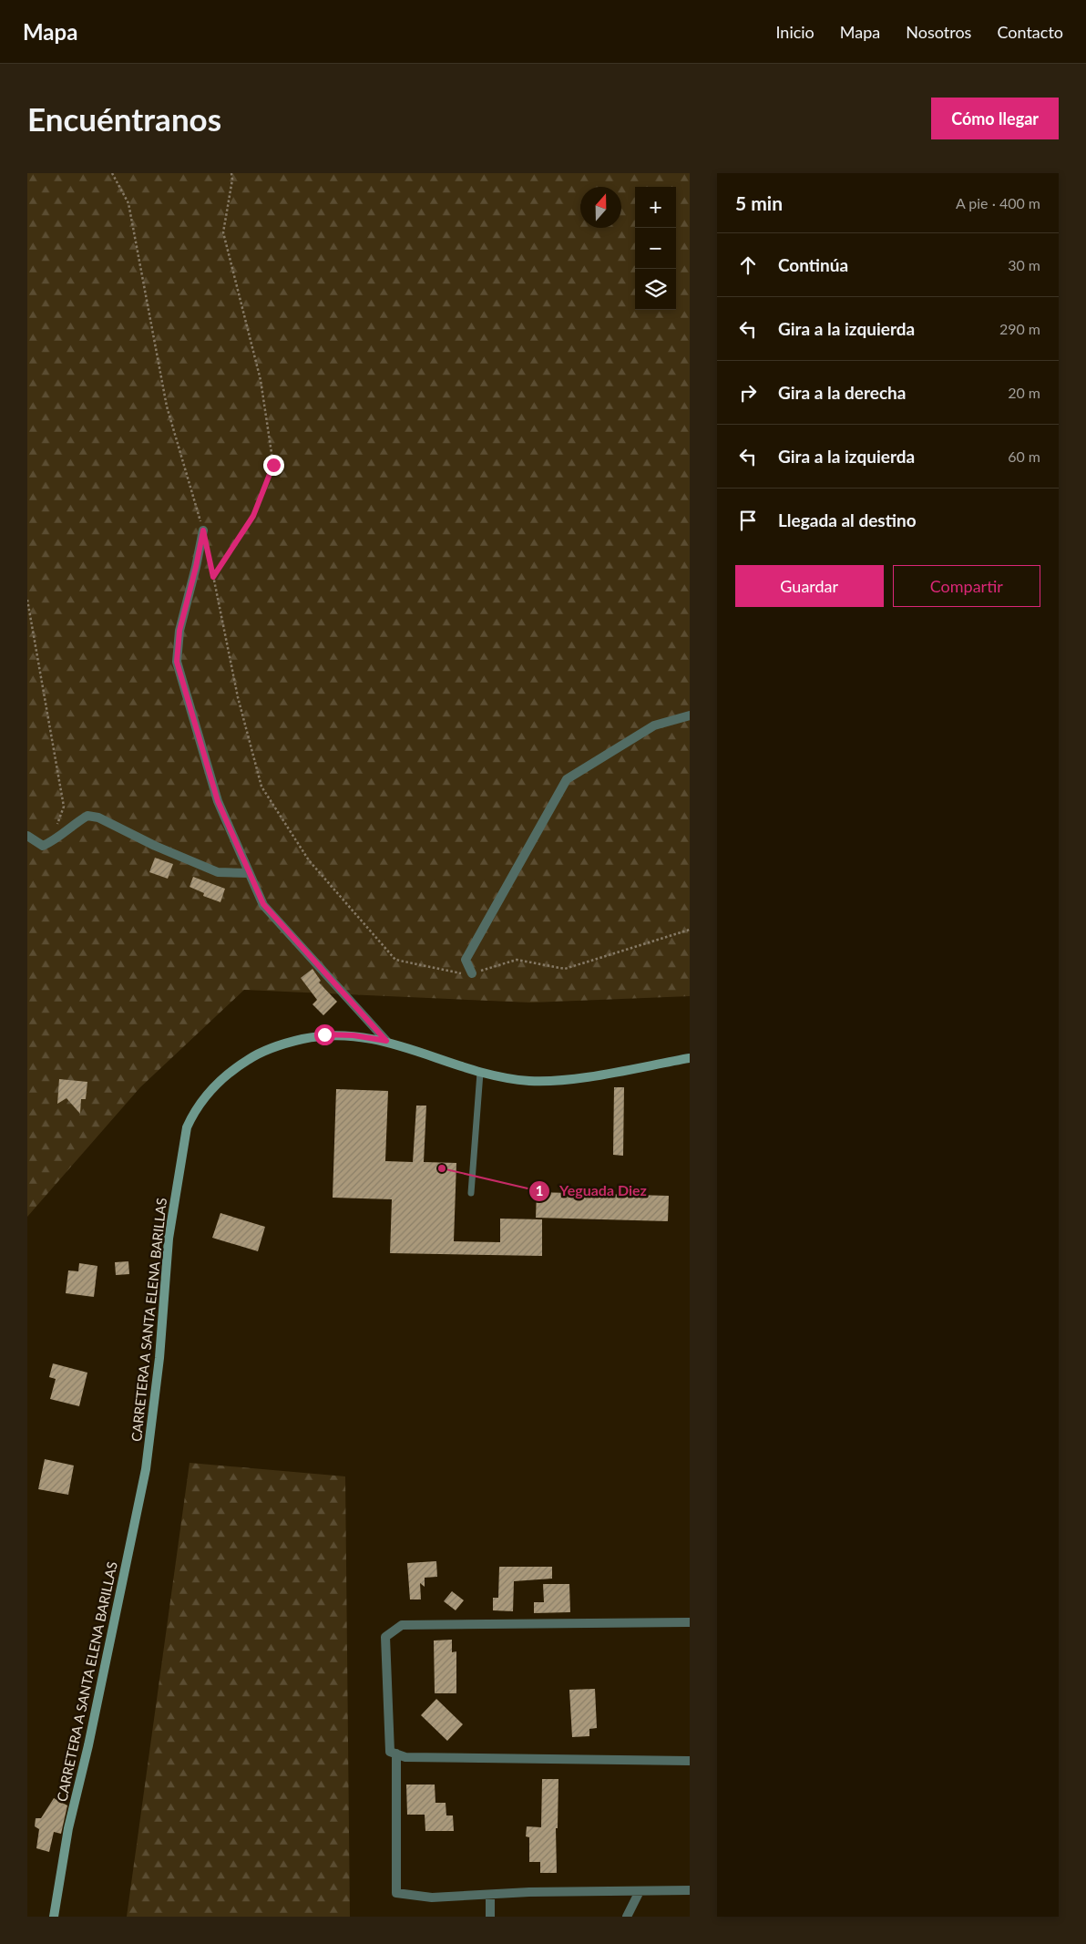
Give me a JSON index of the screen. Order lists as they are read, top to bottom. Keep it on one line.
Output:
{"streets":{"main road":["CARRETERA A SANTA ELENA BARILLAS"]},"places":["Yeguada Diez"],"north":"top","page":{"header":"Mapa","nav":["Inicio","Mapa","Nosotros","Contacto"],"buttons":["Cómo llegar",["Guardar","Compartir"]],"title":"Encuéntranos","heading":["5 min","A pie · 400 m"],"map_buttons":["+","−"],"list":[["Continúa","30 m"],["Gira a la izquierda","290 m"],["Gira a la derecha","20 m"],["Gira a la izquierda","60 m"],"Llegada al destino"]}}
